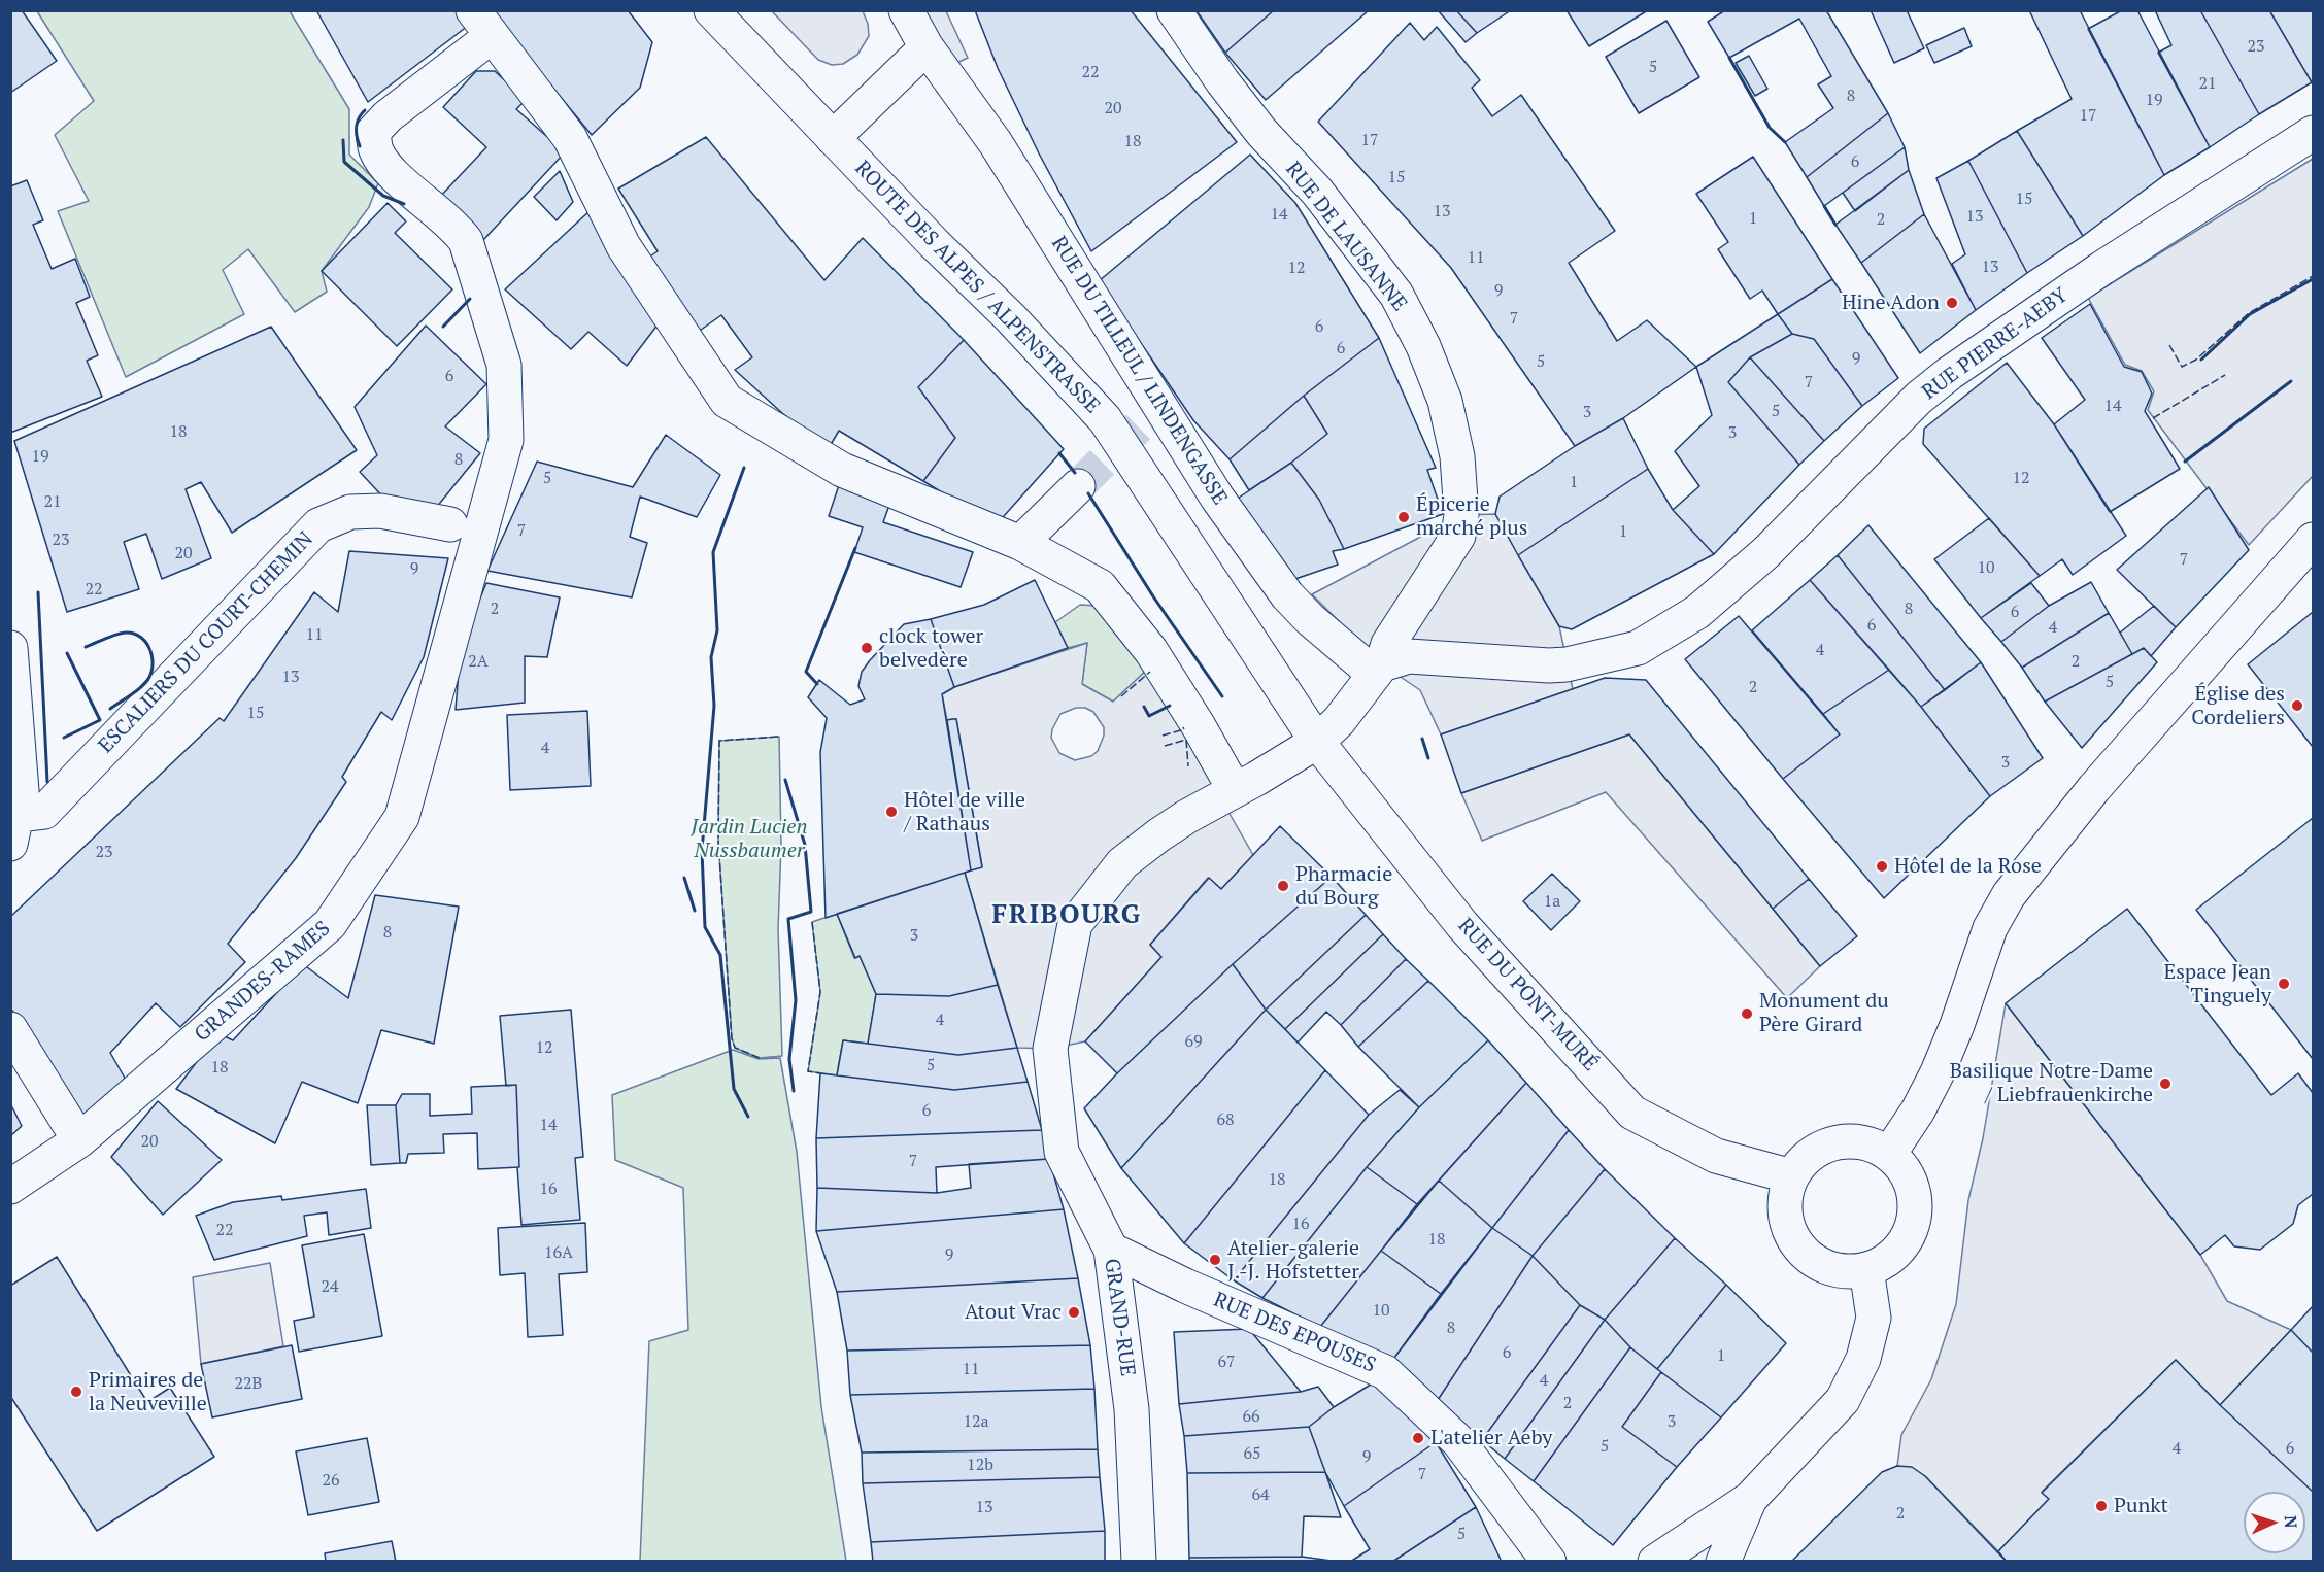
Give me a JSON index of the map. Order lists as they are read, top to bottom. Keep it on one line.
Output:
{"streets":{"street":["RUE DE LAUSANNE","ROUTE DES ALPES / ALPENSTRASSE","RUE PIERRE-AEBY","RUE DU TILLEUL / LINDENGASSE","ESCALIERS DU COURT-CHEMIN","GRANDES-RAMES","RUE DU PONT-MURÉ","GRAND-RUE","RUE DES EPOUSES"]},"crossings":[["RUE DE LAUSANNE","ROUTE DES ALPES / ALPENSTRASSE"],["RUE DE LAUSANNE","RUE PIERRE-AEBY"],["RUE DE LAUSANNE","RUE DU TILLEUL / LINDENGASSE"],["RUE DE LAUSANNE","RUE DU PONT-MURÉ"],["RUE DE LAUSANNE","GRAND-RUE"],["ROUTE DES ALPES / ALPENSTRASSE","RUE DU PONT-MURÉ"],["RUE PIERRE-AEBY","RUE DU TILLEUL / LINDENGASSE"],["ESCALIERS DU COURT-CHEMIN","GRANDES-RAMES"],["GRAND-RUE","RUE DES EPOUSES"]],"districts":["FRIBOURG"],"parks":["Jardin Lucien Nussbaumer"],"places":["Hine Adon","Épicerie marché plus","clock tower belvedère","Église des Cordeliers","Hôtel de ville / Rathaus","Hôtel de la Rose","Pharmacie du Bourg","Espace Jean Tinguely","Monument du Père Girard","Basilique Notre-Dame / Liebfrauenkirche","Atelier-galerie J.-J. Hofstetter","Atout Vrac","Primaires de la Neuveville","L'atelier Aeby","Punkt"],"house_numbers":["23","5","22","21","8","19","20","17","17","18","6","15","15","13","14","13","1","2","11","13","12","9","7","6","6","9","5","6","7","14","5","3","18","3","19","8","5","12","1","21","7","1","23","20","7","10","9","22","2","8","6","6","4","11","4","2A","2","13","5","2","15","4","3","23","1a","8","3","4","69","12","5","18","6","68","14","20","7","18","16","16","22","18","16A","9","24","10","8","6","1","67","11","4","22B","2","66","12a","3","5","4","6","65","9","12b","7","26","64","13","2","5"],"north":"right"}
